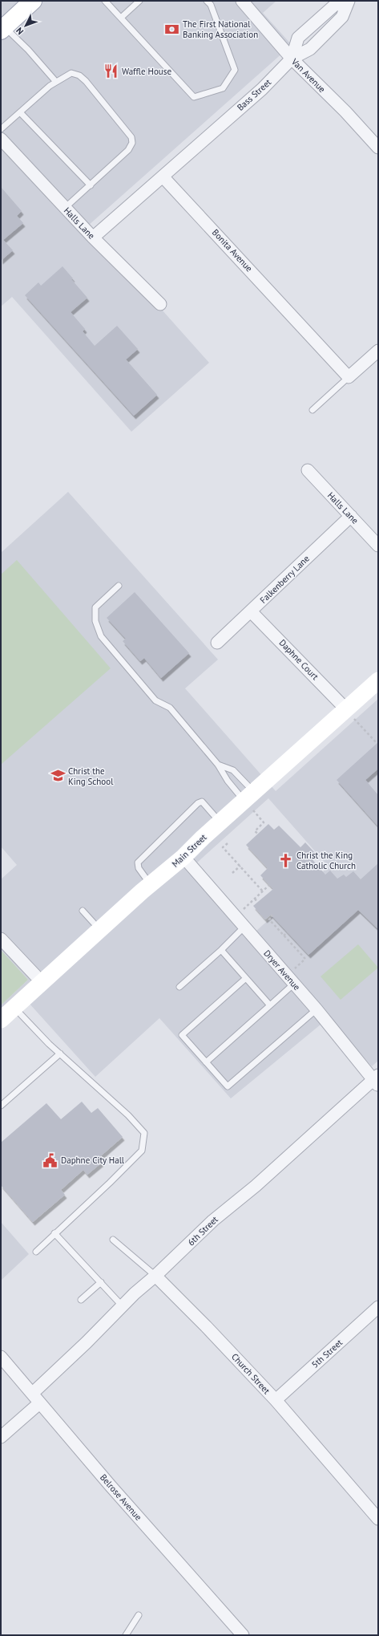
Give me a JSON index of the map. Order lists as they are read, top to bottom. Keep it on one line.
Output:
{"streets":{"main road":["Main Street"],"street":["Van Avenue","Bass Street","Halls Lane","Bonita Avenue","Falkenberry Lane","Daphne Court","Dryer Avenue","6th Street","5th Street","Church Street","Belrose Avenue"]},"crossings":[["Van Avenue","Bass Street"],["Bass Street","Bonita Avenue"],["Halls Lane","Falkenberry Lane"],["Falkenberry Lane","Daphne Court"],["Daphne Court","Main Street"],["Main Street","Dryer Avenue"],["Dryer Avenue","6th Street"],["6th Street","Church Street"],["6th Street","Belrose Avenue"],["5th Street","Church Street"]],"places":{"bank":["The First National Banking Association"],"restaurant":["Waffle House"],"school or university":["Christ the King School"],"church":["Christ the King Catholic Church"],"public building":["Daphne City Hall"]},"north":"bottom left"}
